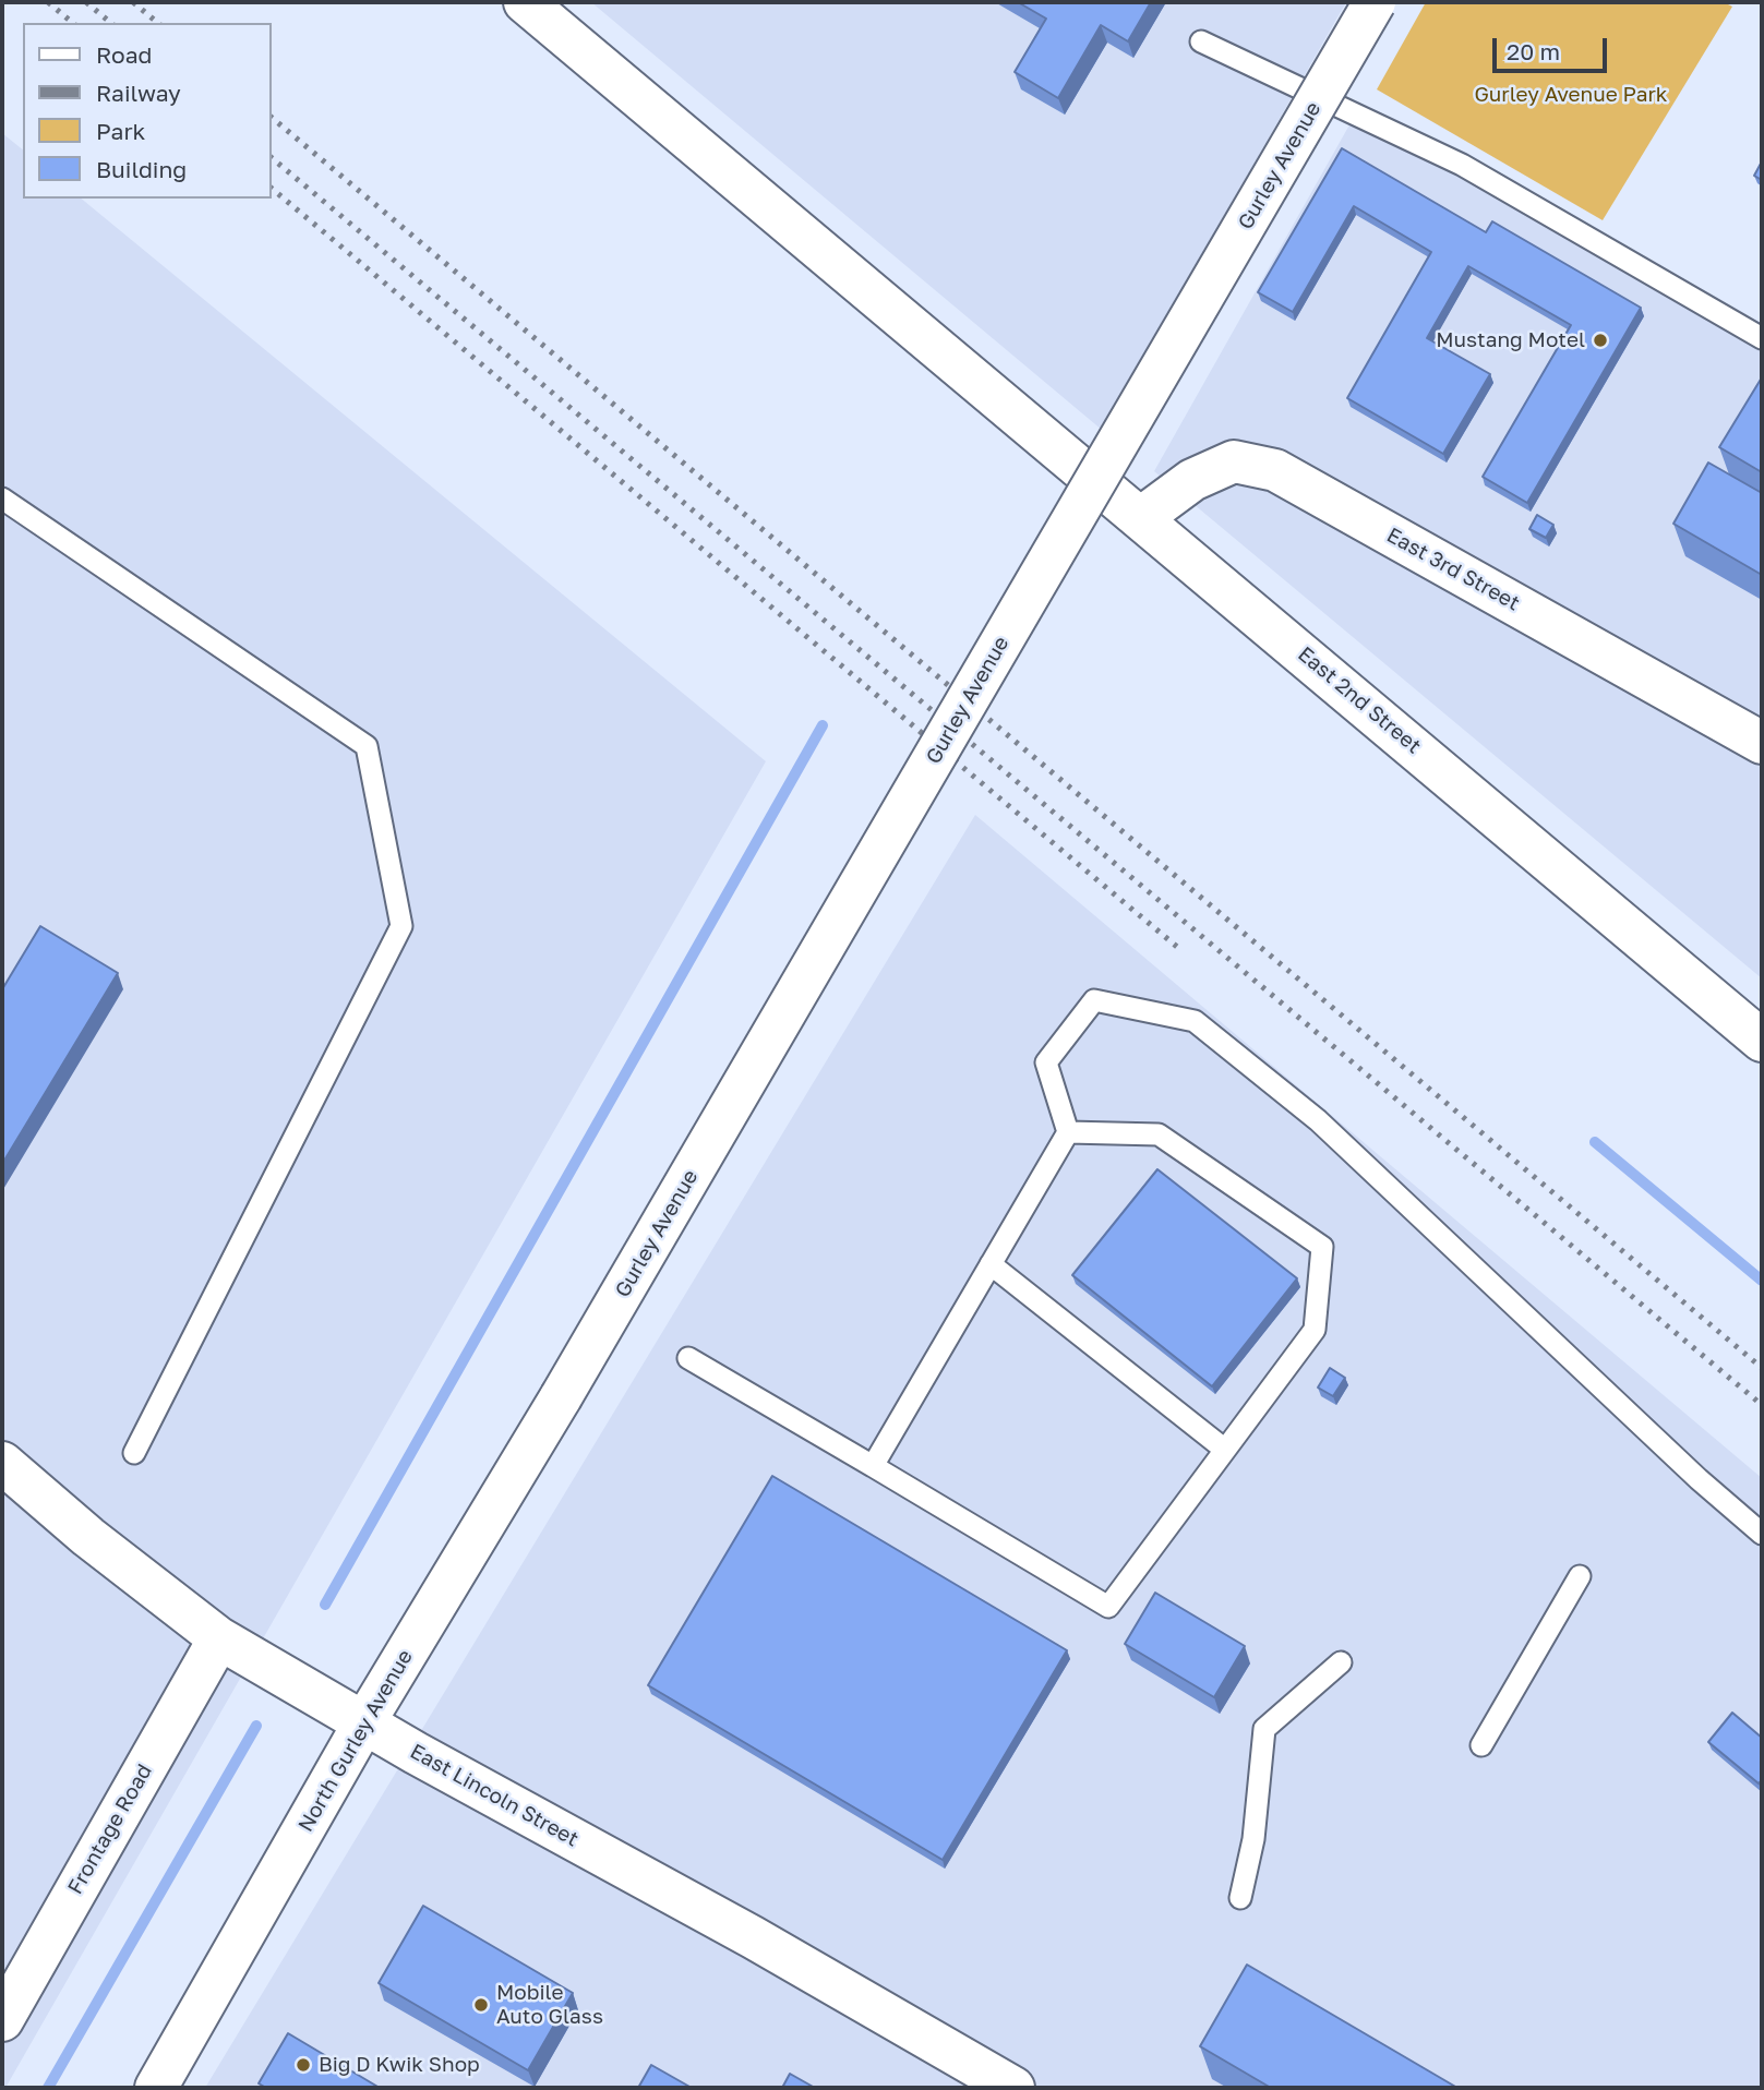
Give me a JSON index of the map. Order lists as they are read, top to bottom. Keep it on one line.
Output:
{"streets":{"street":["Gurley Avenue","East 3rd Street","East 2nd Street","North Gurley Avenue","East Lincoln Street","Frontage Road"]},"crossings":[["Gurley Avenue","North Gurley Avenue"],["East 3rd Street","East 2nd Street"],["North Gurley Avenue","East Lincoln Street"],["East Lincoln Street","Frontage Road"]],"parks":["Gurley Avenue Park"],"places":["Mustang Motel","Mobile Auto Glass","Big D Kwik Shop"],"legend":["Road","Railway","Park","Building"],"scale_bar":"20 m"}
